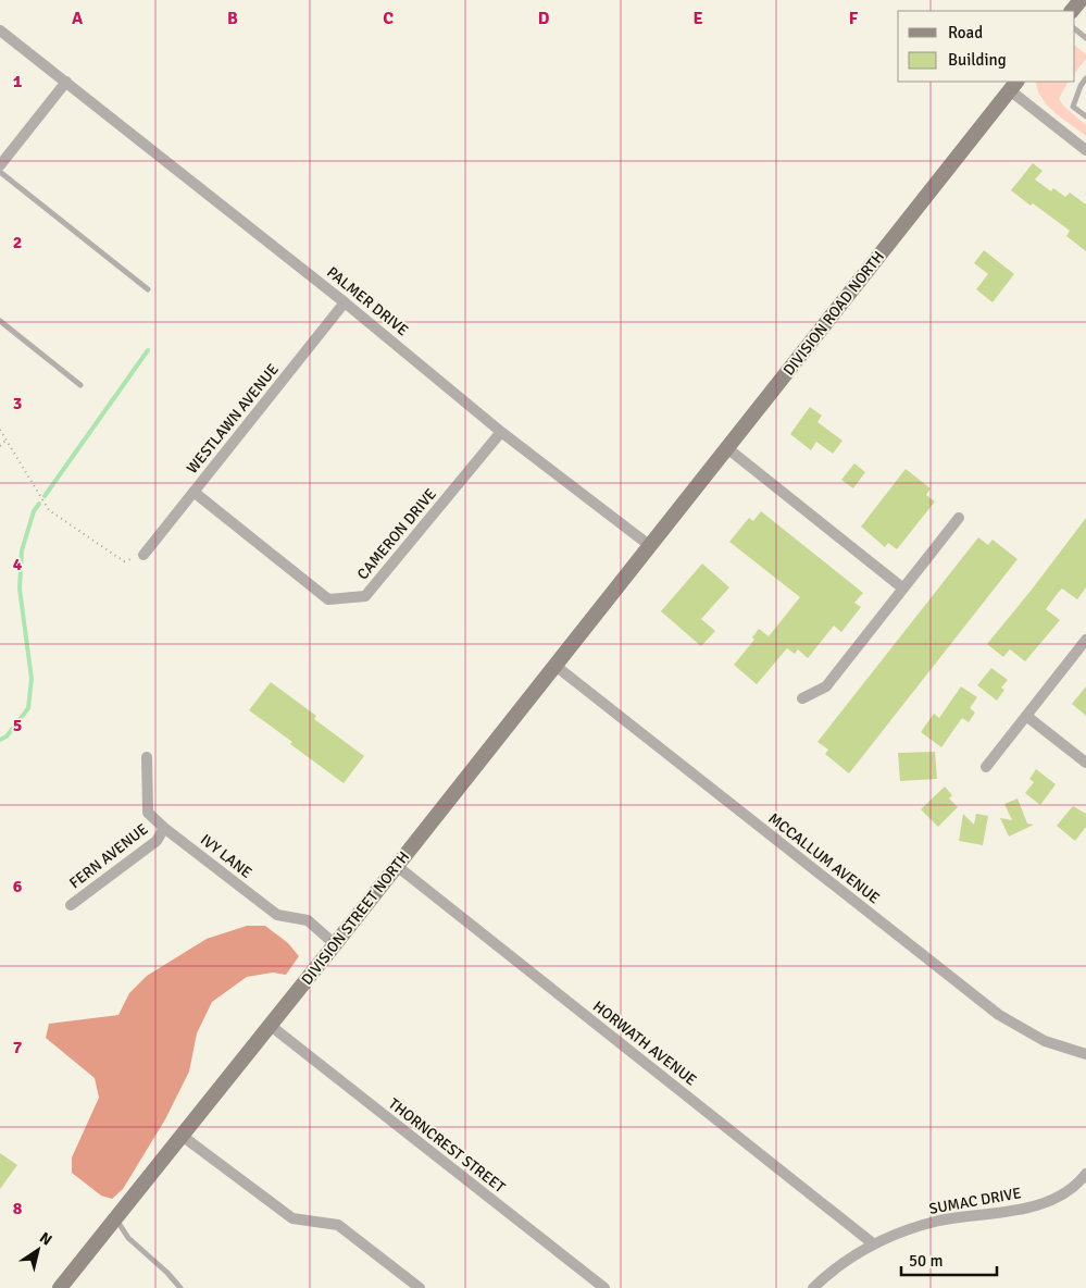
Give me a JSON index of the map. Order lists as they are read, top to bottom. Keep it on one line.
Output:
{"streets":{"main road":["DIVISION ROAD NORTH","DIVISION STREET NORTH"],"street":["PALMER DRIVE","WESTLAWN AVENUE","CAMERON DRIVE","FERN AVENUE","IVY LANE","MCCALLUM AVENUE","HORWATH AVENUE","THORNCREST STREET","SUMAC DRIVE"]},"crossings":[["PALMER DRIVE","DIVISION ROAD NORTH"],["PALMER DRIVE","WESTLAWN AVENUE"],["PALMER DRIVE","CAMERON DRIVE"],["PALMER DRIVE","DIVISION STREET NORTH"],["DIVISION ROAD NORTH","DIVISION STREET NORTH"],["WESTLAWN AVENUE","CAMERON DRIVE"],["FERN AVENUE","IVY LANE"],["IVY LANE","DIVISION STREET NORTH"],["MCCALLUM AVENUE","DIVISION STREET NORTH"],["DIVISION STREET NORTH","HORWATH AVENUE"],["DIVISION STREET NORTH","THORNCREST STREET"],["HORWATH AVENUE","SUMAC DRIVE"]],"legend":["Road","Building"],"scale_bar":"50 m","north":"top right","grid":{"columns":["A","B","C","D","E","F"],"rows":["1","2","3","4","5","6","7","8"]}}
